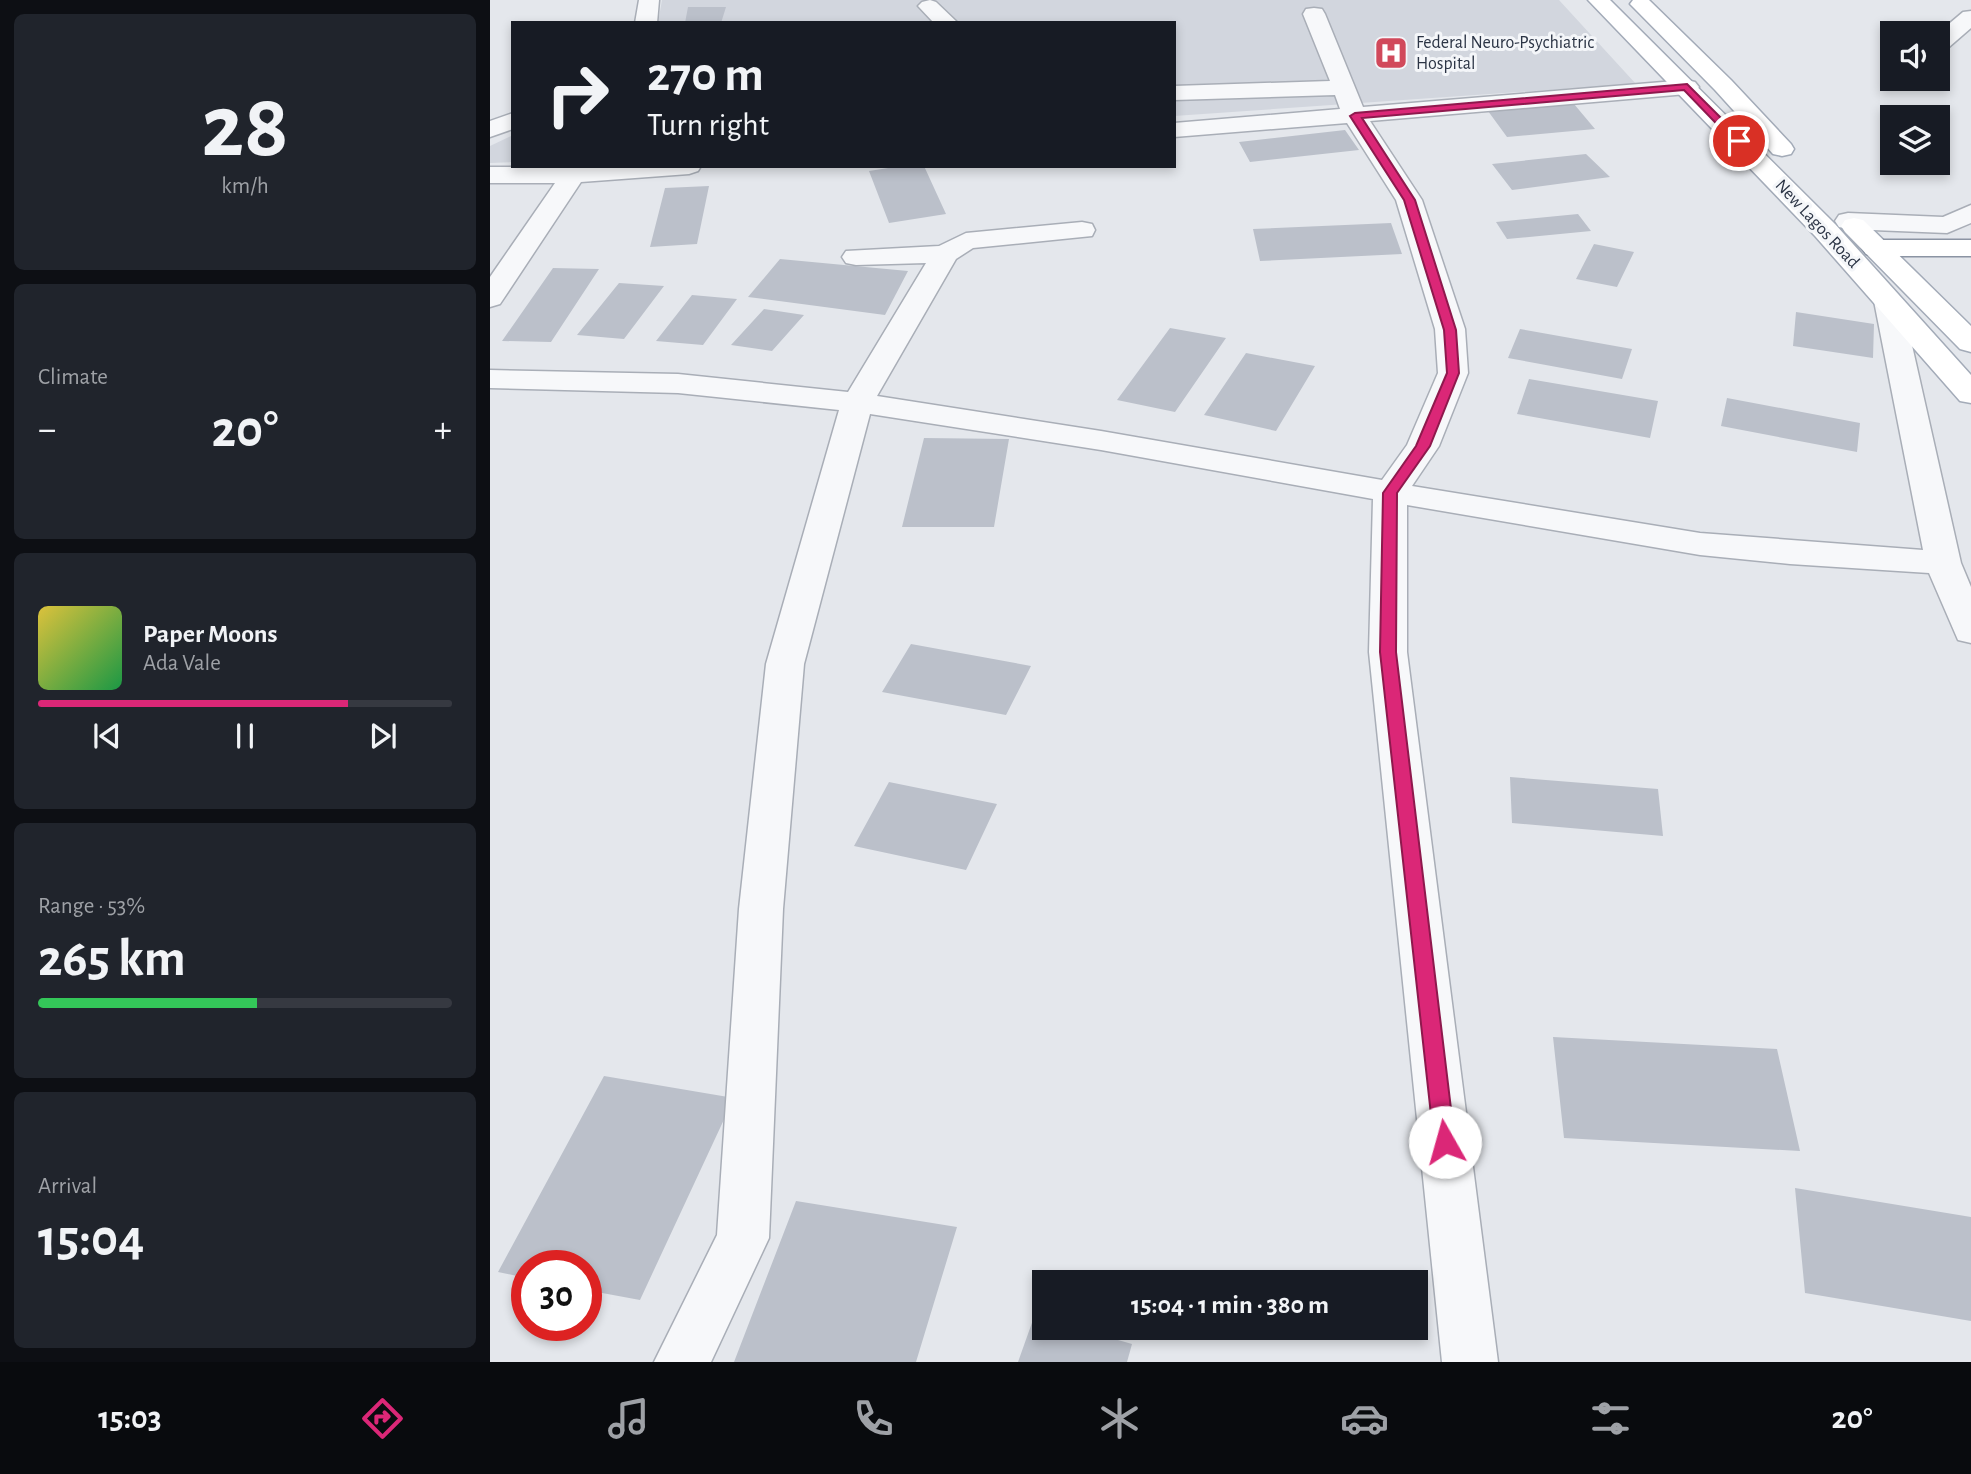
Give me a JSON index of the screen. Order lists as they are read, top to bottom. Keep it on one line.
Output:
{"streets":{"main road":["New Lagos Road"]},"places":{"hospital":["Federal Neuro-Psychiatric Hospital"]},"page":{"tile":[["28","km/h"],"Climate",["Range · 53%","265 km"],["Arrival","15:04"]],"turn":["270 m","Turn right"],"heat":["−","20°","+"],"song":["Paper Moons","Ada Vale"],"limit":"30","trip":"15:04 · 1 min · 380 m","tabs":["15:03","20°"]}}
